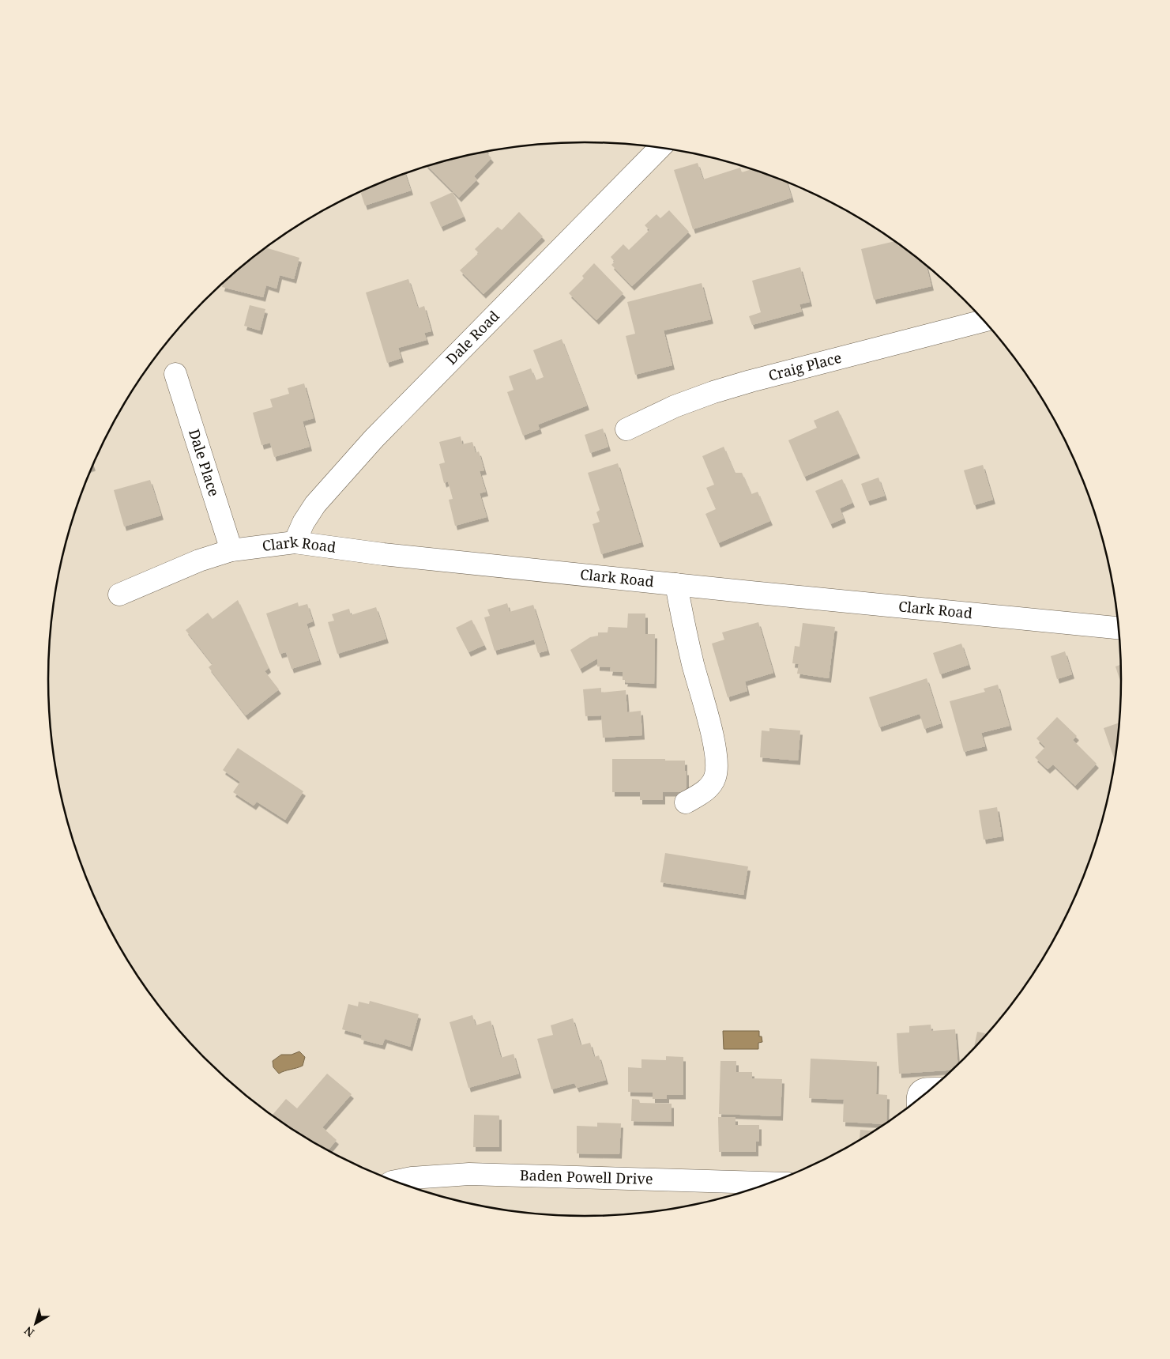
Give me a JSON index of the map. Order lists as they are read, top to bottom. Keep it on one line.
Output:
{"streets":{"street":["Dale Road","Craig Place","Dale Place","Clark Road","Baden Powell Drive"]},"crossings":[["Dale Road","Clark Road"],["Dale Place","Clark Road"]],"north":"bottom left"}
